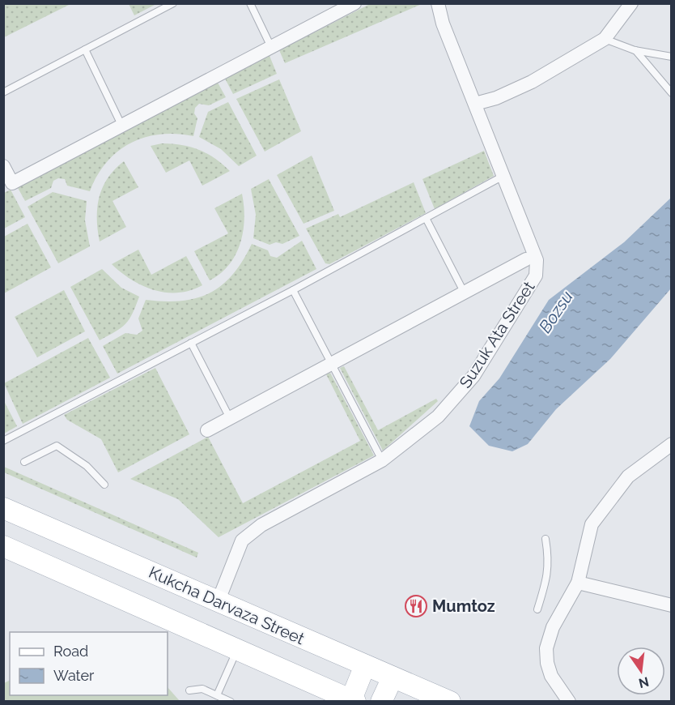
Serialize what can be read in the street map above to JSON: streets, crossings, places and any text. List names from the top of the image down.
{
  "streets": {
    "main road": ["Kukcha Darvaza Street"],
    "street": ["Suzuk Ata Street"]
  },
  "crossings": [
    ["Suzuk Ata Street", "Kukcha Darvaza Street"]
  ],
  "water": ["Bozsu"],
  "places": {
    "restaurant": ["Mumtoz"]
  },
  "legend": ["Road", "Water"],
  "north": "bottom"
}
